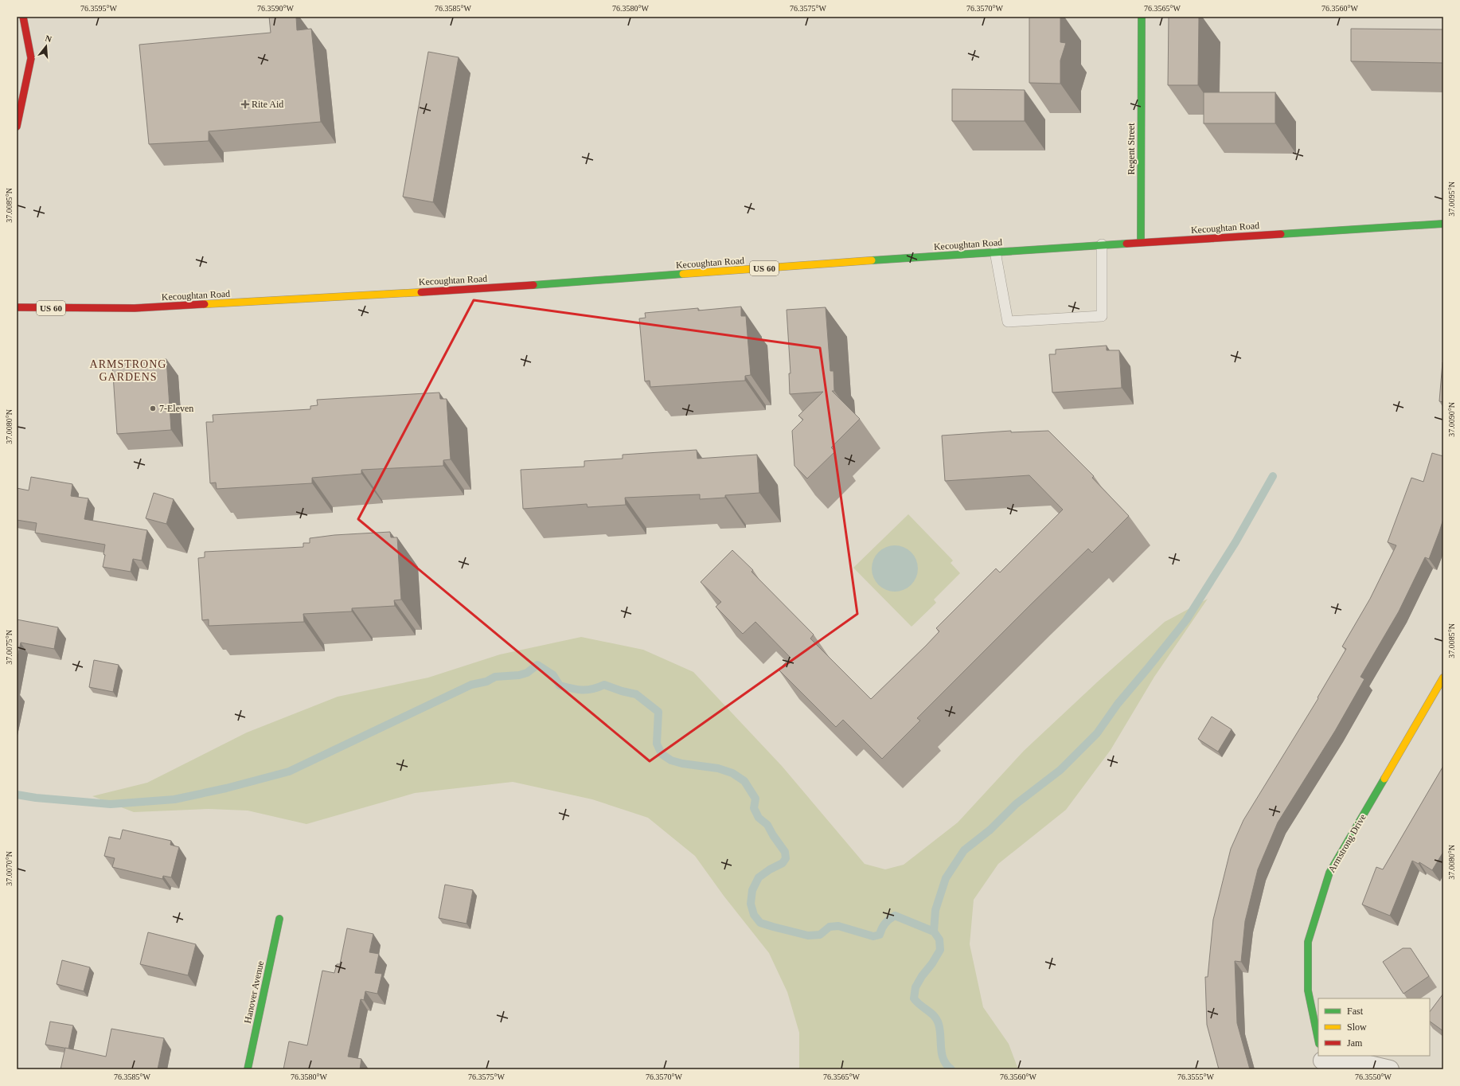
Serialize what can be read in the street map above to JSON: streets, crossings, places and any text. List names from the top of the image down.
{
  "streets": {
    "main road": [
      "Regent Street",
      "Kecoughtan Road",
      "US 60",
      "Armstrong Drive",
      "Hanover Avenue"
    ]
  },
  "crossings": [
    ["Regent Street", "Kecoughtan Road"]
  ],
  "districts": ["ARMSTRONG GARDENS"],
  "places": {
    "health": ["Rite Aid"],
    "other": ["7-Eleven"]
  },
  "legend": ["Fast", "Slow", "Jam"],
  "north": "top",
  "coordinates": [
    "76.3595°W",
    "76.3590°W",
    "76.3585°W",
    "76.3580°W",
    "76.3575°W",
    "76.3570°W",
    "76.3565°W",
    "76.3560°W",
    "37.0095°N",
    "37.0085°N",
    "37.0090°N",
    "37.0080°N",
    "37.0075°N",
    "37.0070°N",
    "76.3555°W",
    "76.3550°W"
  ]
}
